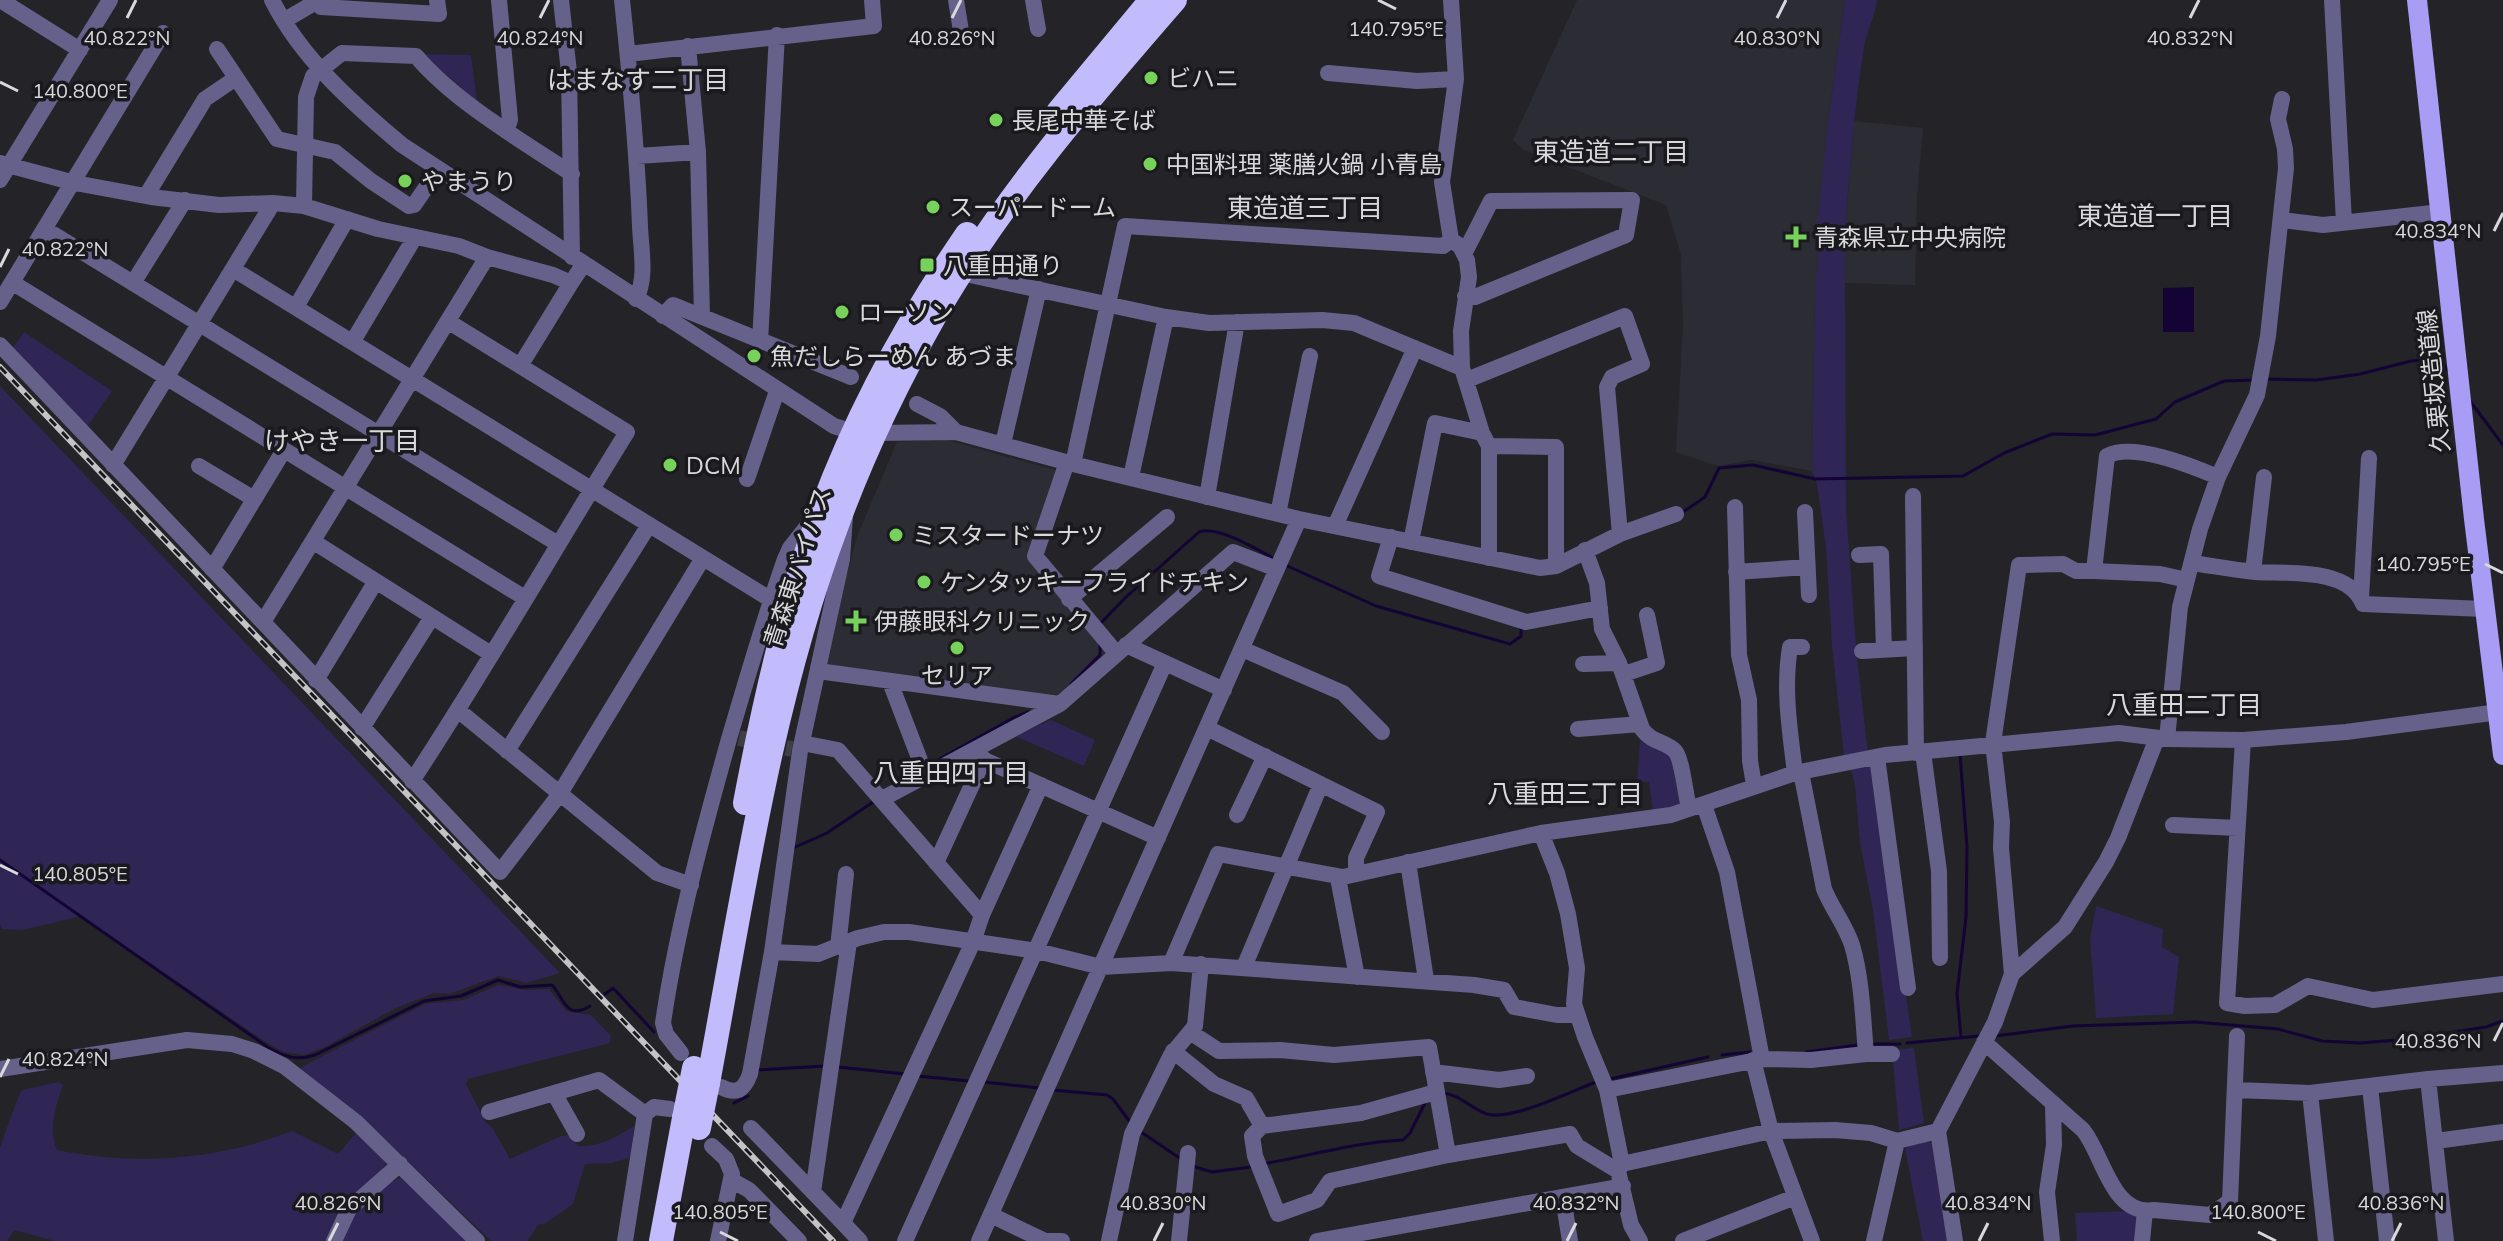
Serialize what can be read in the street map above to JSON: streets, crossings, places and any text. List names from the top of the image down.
{
  "streets": {
    "highway": ["青森東バイパス"],
    "main road": ["久栗坂造道線"]
  },
  "districts": [
    "はまなす二丁目",
    "東造道二丁目",
    "東造道三丁目",
    "東造道一丁目",
    "けやき一丁目",
    "八重田二丁目",
    "八重田四丁目",
    "八重田三丁目"
  ],
  "places": {
    "other": [
      "ビハニ",
      "長尾中華そば",
      "中国料理 薬膳火鍋 小青島",
      "やまうり",
      "スーパードーム",
      "ローソン",
      "魚だしらーめん あづま",
      "DCM",
      "ミスタードーナツ",
      "ケンタッキーフライドチキン",
      "セリア"
    ],
    "health": ["青森県立中央病院", "伊藤眼科クリニック"],
    "transit": ["八重田通り"]
  },
  "coordinates": [
    "140.795°E",
    "40.822°N",
    "40.824°N",
    "40.826°N",
    "40.830°N",
    "40.832°N",
    "140.800°E",
    "40.834°N",
    "140.805°E",
    "40.836°N"
  ]
}
